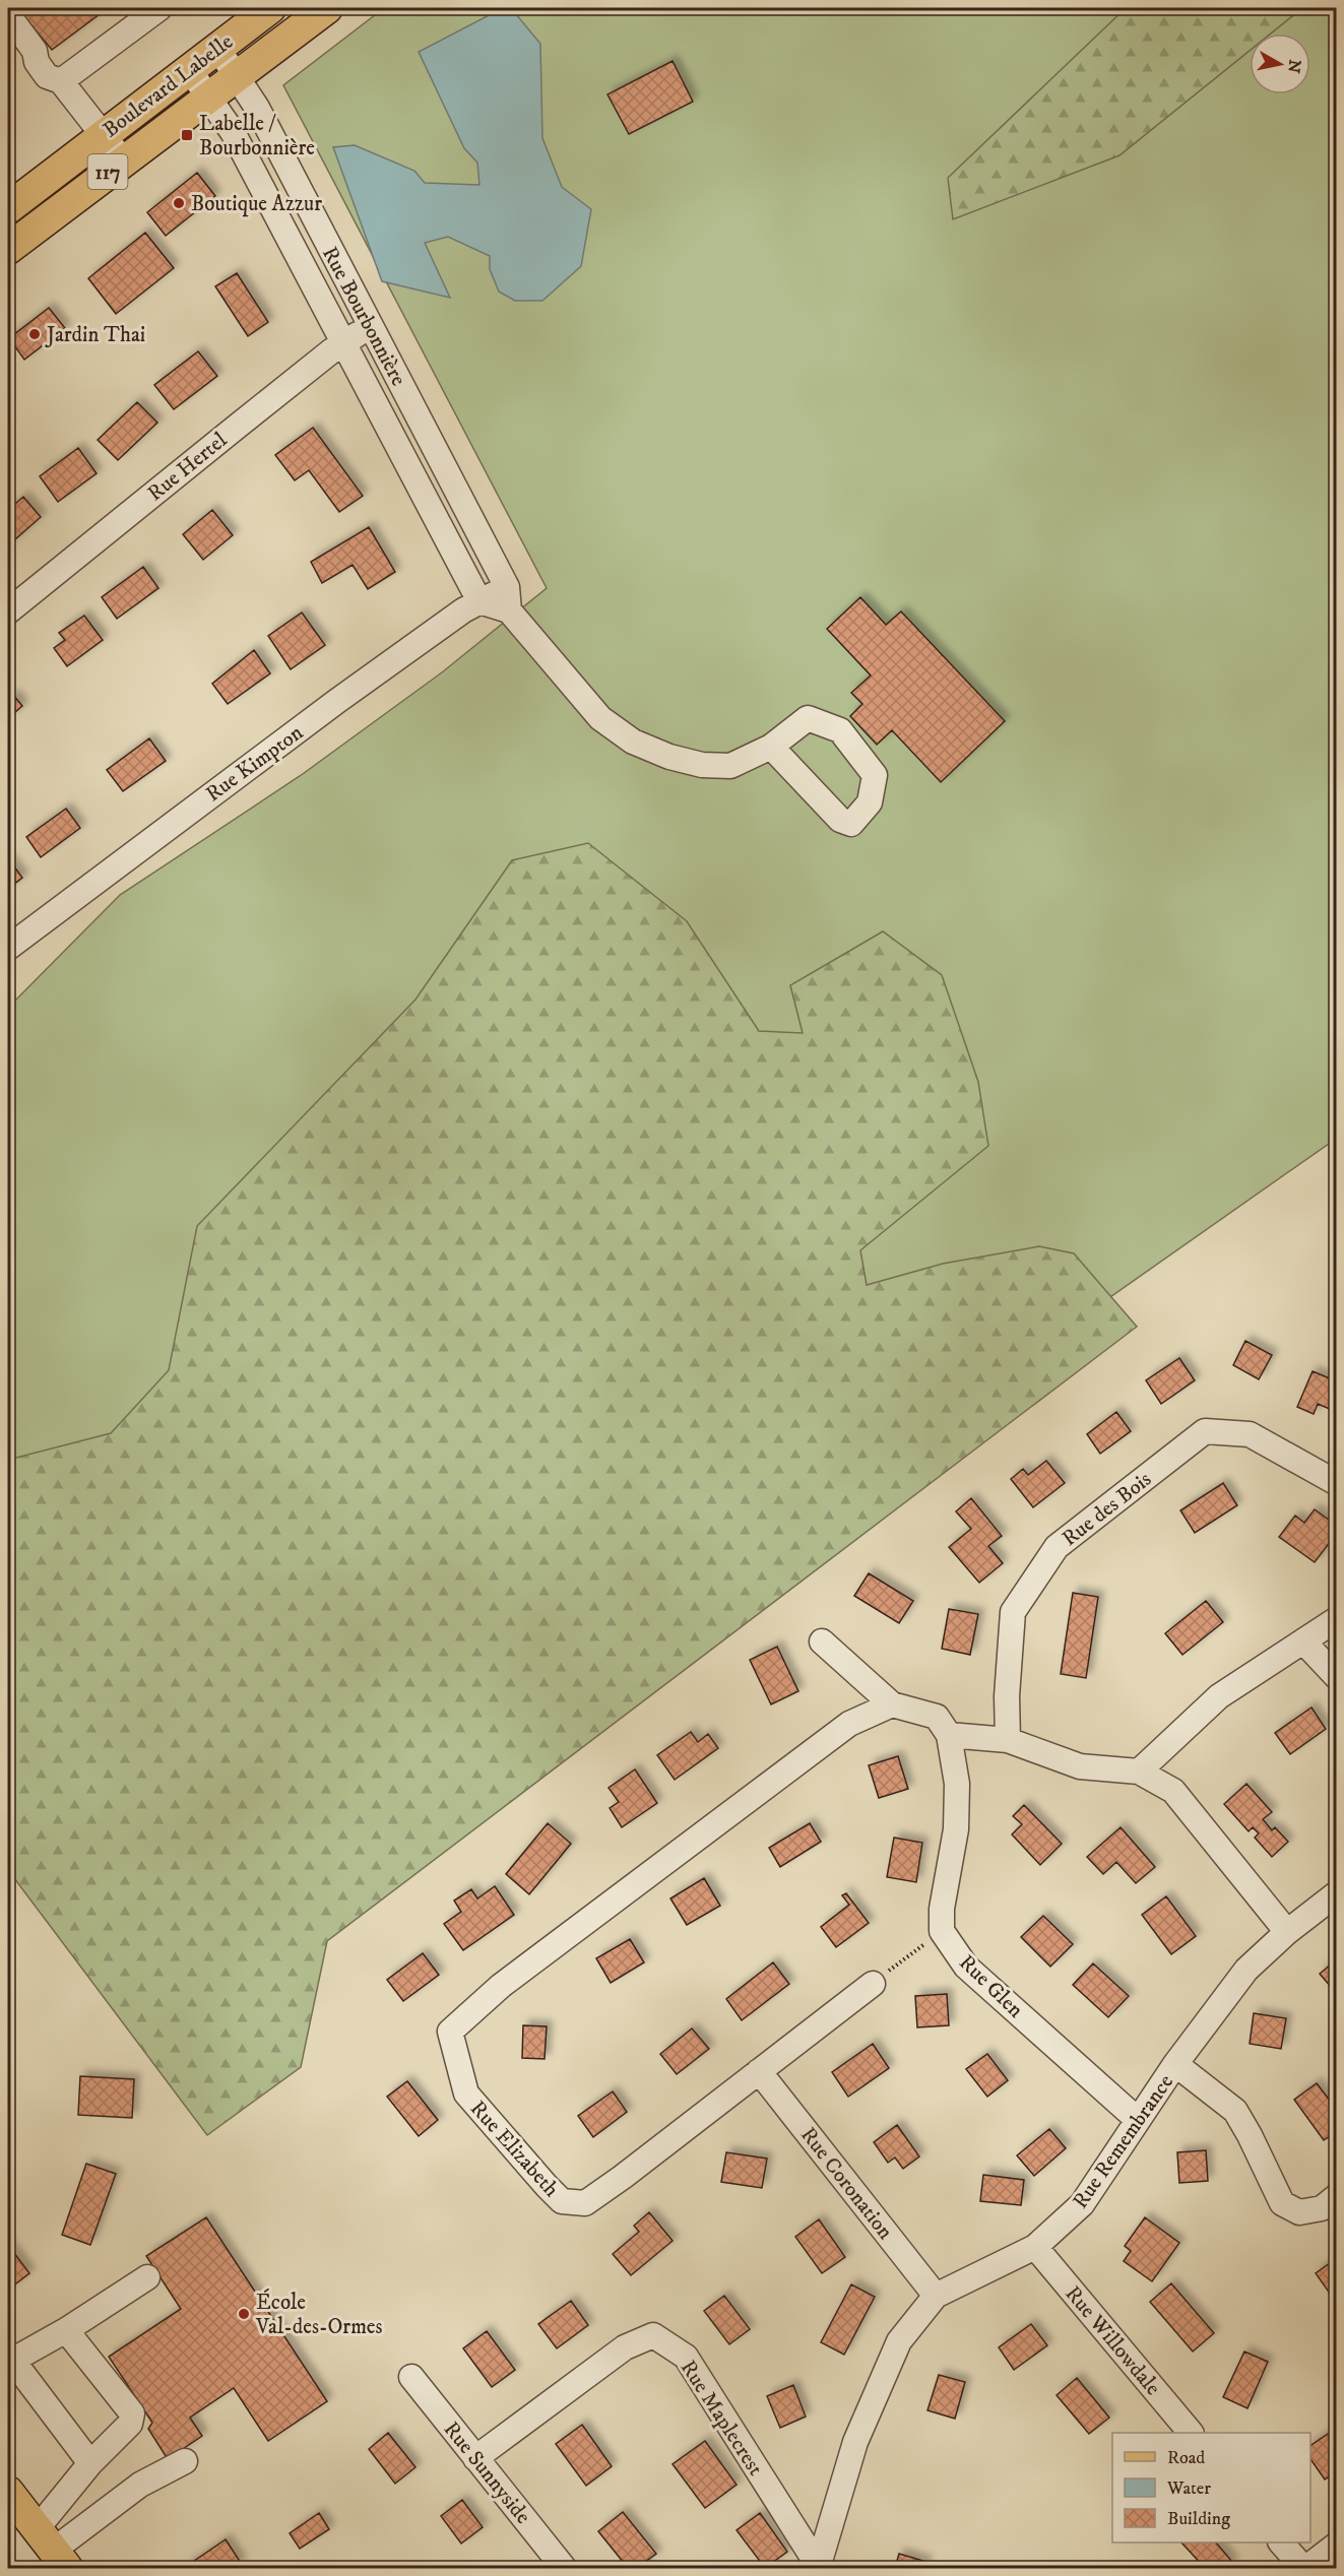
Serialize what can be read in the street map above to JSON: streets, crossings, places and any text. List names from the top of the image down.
{
  "streets": {
    "main road": ["Boulevard Labelle", "117"],
    "street": [
      "Rue Bourbonnière",
      "Rue Hertel",
      "Rue Kimpton",
      "Rue des Bois",
      "Rue Glen",
      "Rue Remembrance",
      "Rue Elizabeth",
      "Rue Coronation",
      "Rue Willowdale",
      "Rue Maplecrest",
      "Rue Sunnyside"
    ]
  },
  "crossings": [
    ["Boulevard Labelle", "Rue Bourbonnière"],
    ["Rue Bourbonnière", "Rue Hertel"],
    ["Rue Bourbonnière", "Rue Kimpton"],
    ["Rue Glen", "Rue Remembrance"],
    ["Rue Remembrance", "Rue Coronation"],
    ["Rue Remembrance", "Rue Willowdale"],
    ["Rue Remembrance", "Rue Maplecrest"],
    ["Rue Elizabeth", "Rue Coronation"],
    ["Rue Maplecrest", "Rue Sunnyside"]
  ],
  "places": {
    "transit": ["Labelle / Bourbonnière"],
    "other": ["Boutique Azzur", "Jardin Thai", "École Val-des-Ormes"]
  },
  "legend": ["Road", "Water", "Building"],
  "north": "right"
}
